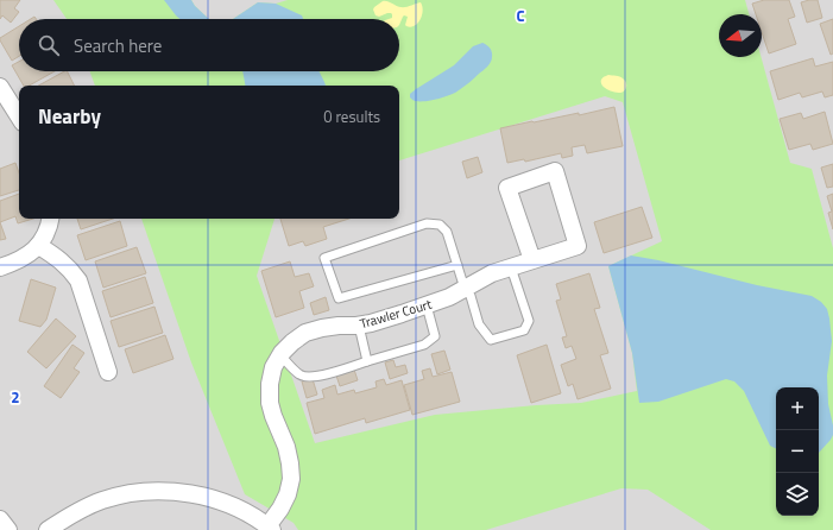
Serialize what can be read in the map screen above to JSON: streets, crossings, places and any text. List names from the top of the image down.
{
  "streets": {
    "street": ["Trawler Court"]
  },
  "north": "left",
  "page": {
    "search": "Search here",
    "heading": ["Nearby", "0 results"],
    "map_buttons": ["+", "−"]
  },
  "grid": {
    "columns": ["C"],
    "rows": ["2"]
  }
}
